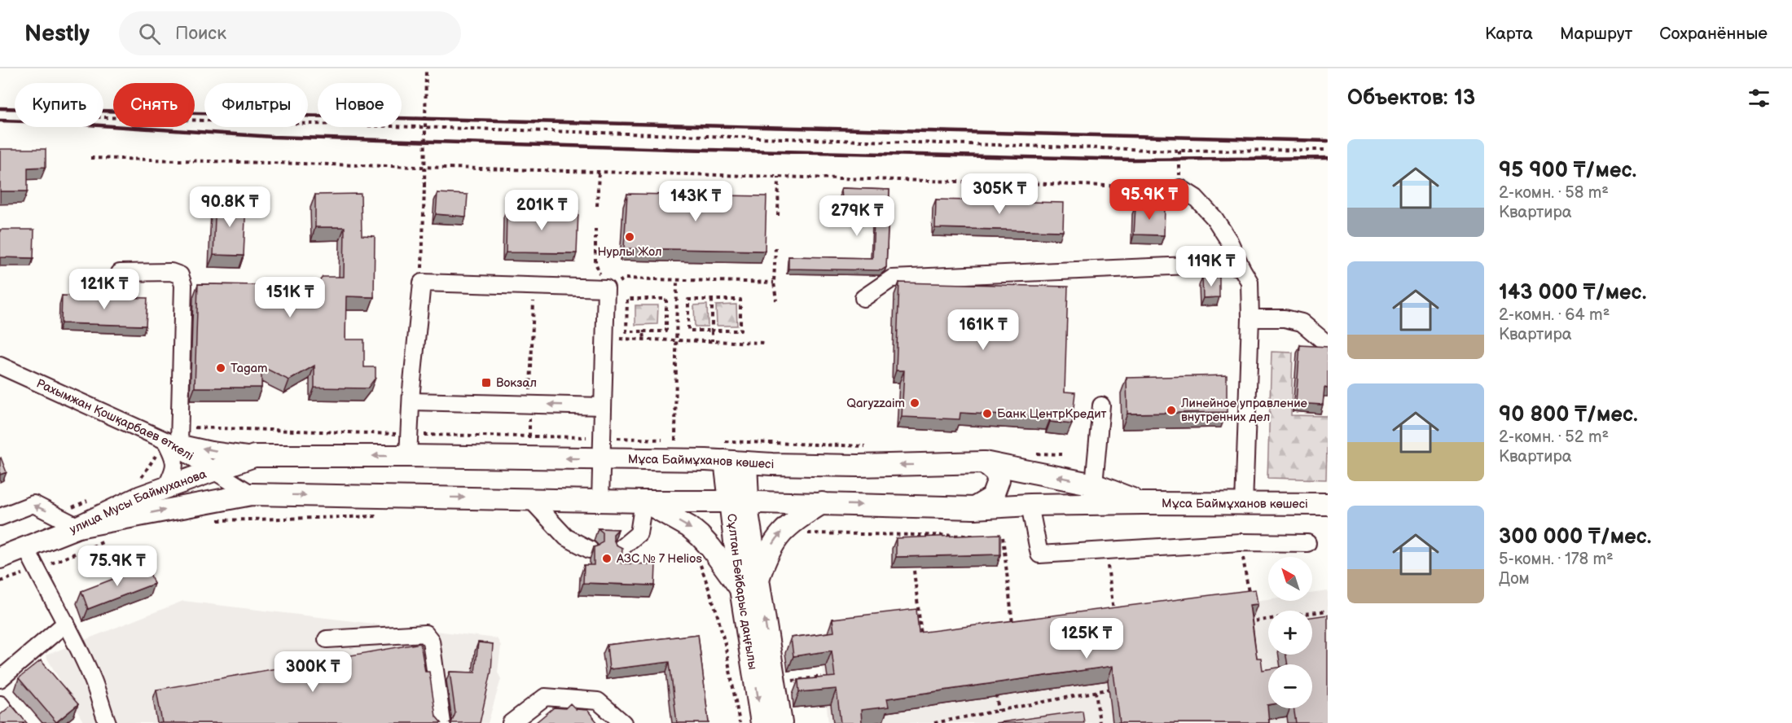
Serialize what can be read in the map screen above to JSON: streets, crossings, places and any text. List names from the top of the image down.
{
  "streets": {
    "main road": ["Мұса Баймұханов көшесі", "улица Мусы Баймуханова", "Сұлтан Бейбарыс даңғылы"],
    "street": ["Рахымжан Қошқарбаев өткелі"]
  },
  "crossings": [
    ["Рахымжан Қошқарбаев өткелі", "Мұса Баймұханов көшесі"],
    ["Рахымжан Қошқарбаев өткелі", "улица Мусы Баймуханова"],
    ["Мұса Баймұханов көшесі", "улица Мусы Баймуханова"],
    ["Мұса Баймұханов көшесі", "Сұлтан Бейбарыс даңғылы"]
  ],
  "places": {
    "other": [
      "Нурлы Жол",
      "Tagam",
      "Qaryzzaim",
      "Линейное управление внутренних дел",
      "Банк ЦентрКредит",
      "АЗС № 7 Helios"
    ],
    "transit": ["Вокзал"]
  },
  "north": "top left",
  "page": {
    "header": "Nestly",
    "search": "Поиск",
    "nav": ["Карта", "Маршрут", "Сохранённые"],
    "heading": "Объектов: 13",
    "chip": [
      "Купить",
      "Снять",
      "Фильтры",
      "Новое"
    ],
    "list": [
      {
        "name": "95 900 ₸/мес.",
        "note": "2-комн. · 58 m² · Квартира"
      },
      {
        "name": "143 000 ₸/мес.",
        "note": "2-комн. · 64 m² · Квартира"
      },
      {
        "name": "90 800 ₸/мес.",
        "note": "2-комн. · 52 m² · Квартира"
      },
      {
        "name": "300 000 ₸/мес.",
        "note": "5-комн. · 178 m² · Дом"
      }
    ],
    "price": [
      "305K ₸",
      "95.9K ₸",
      "143K ₸",
      "90.8K ₸",
      "201K ₸",
      "279K ₸",
      "119K ₸",
      "121K ₸",
      "151K ₸",
      "161K ₸",
      "75.9K ₸",
      "125K ₸",
      "300K ₸"
    ],
    "map_buttons": ["+", "−"]
  }
}
